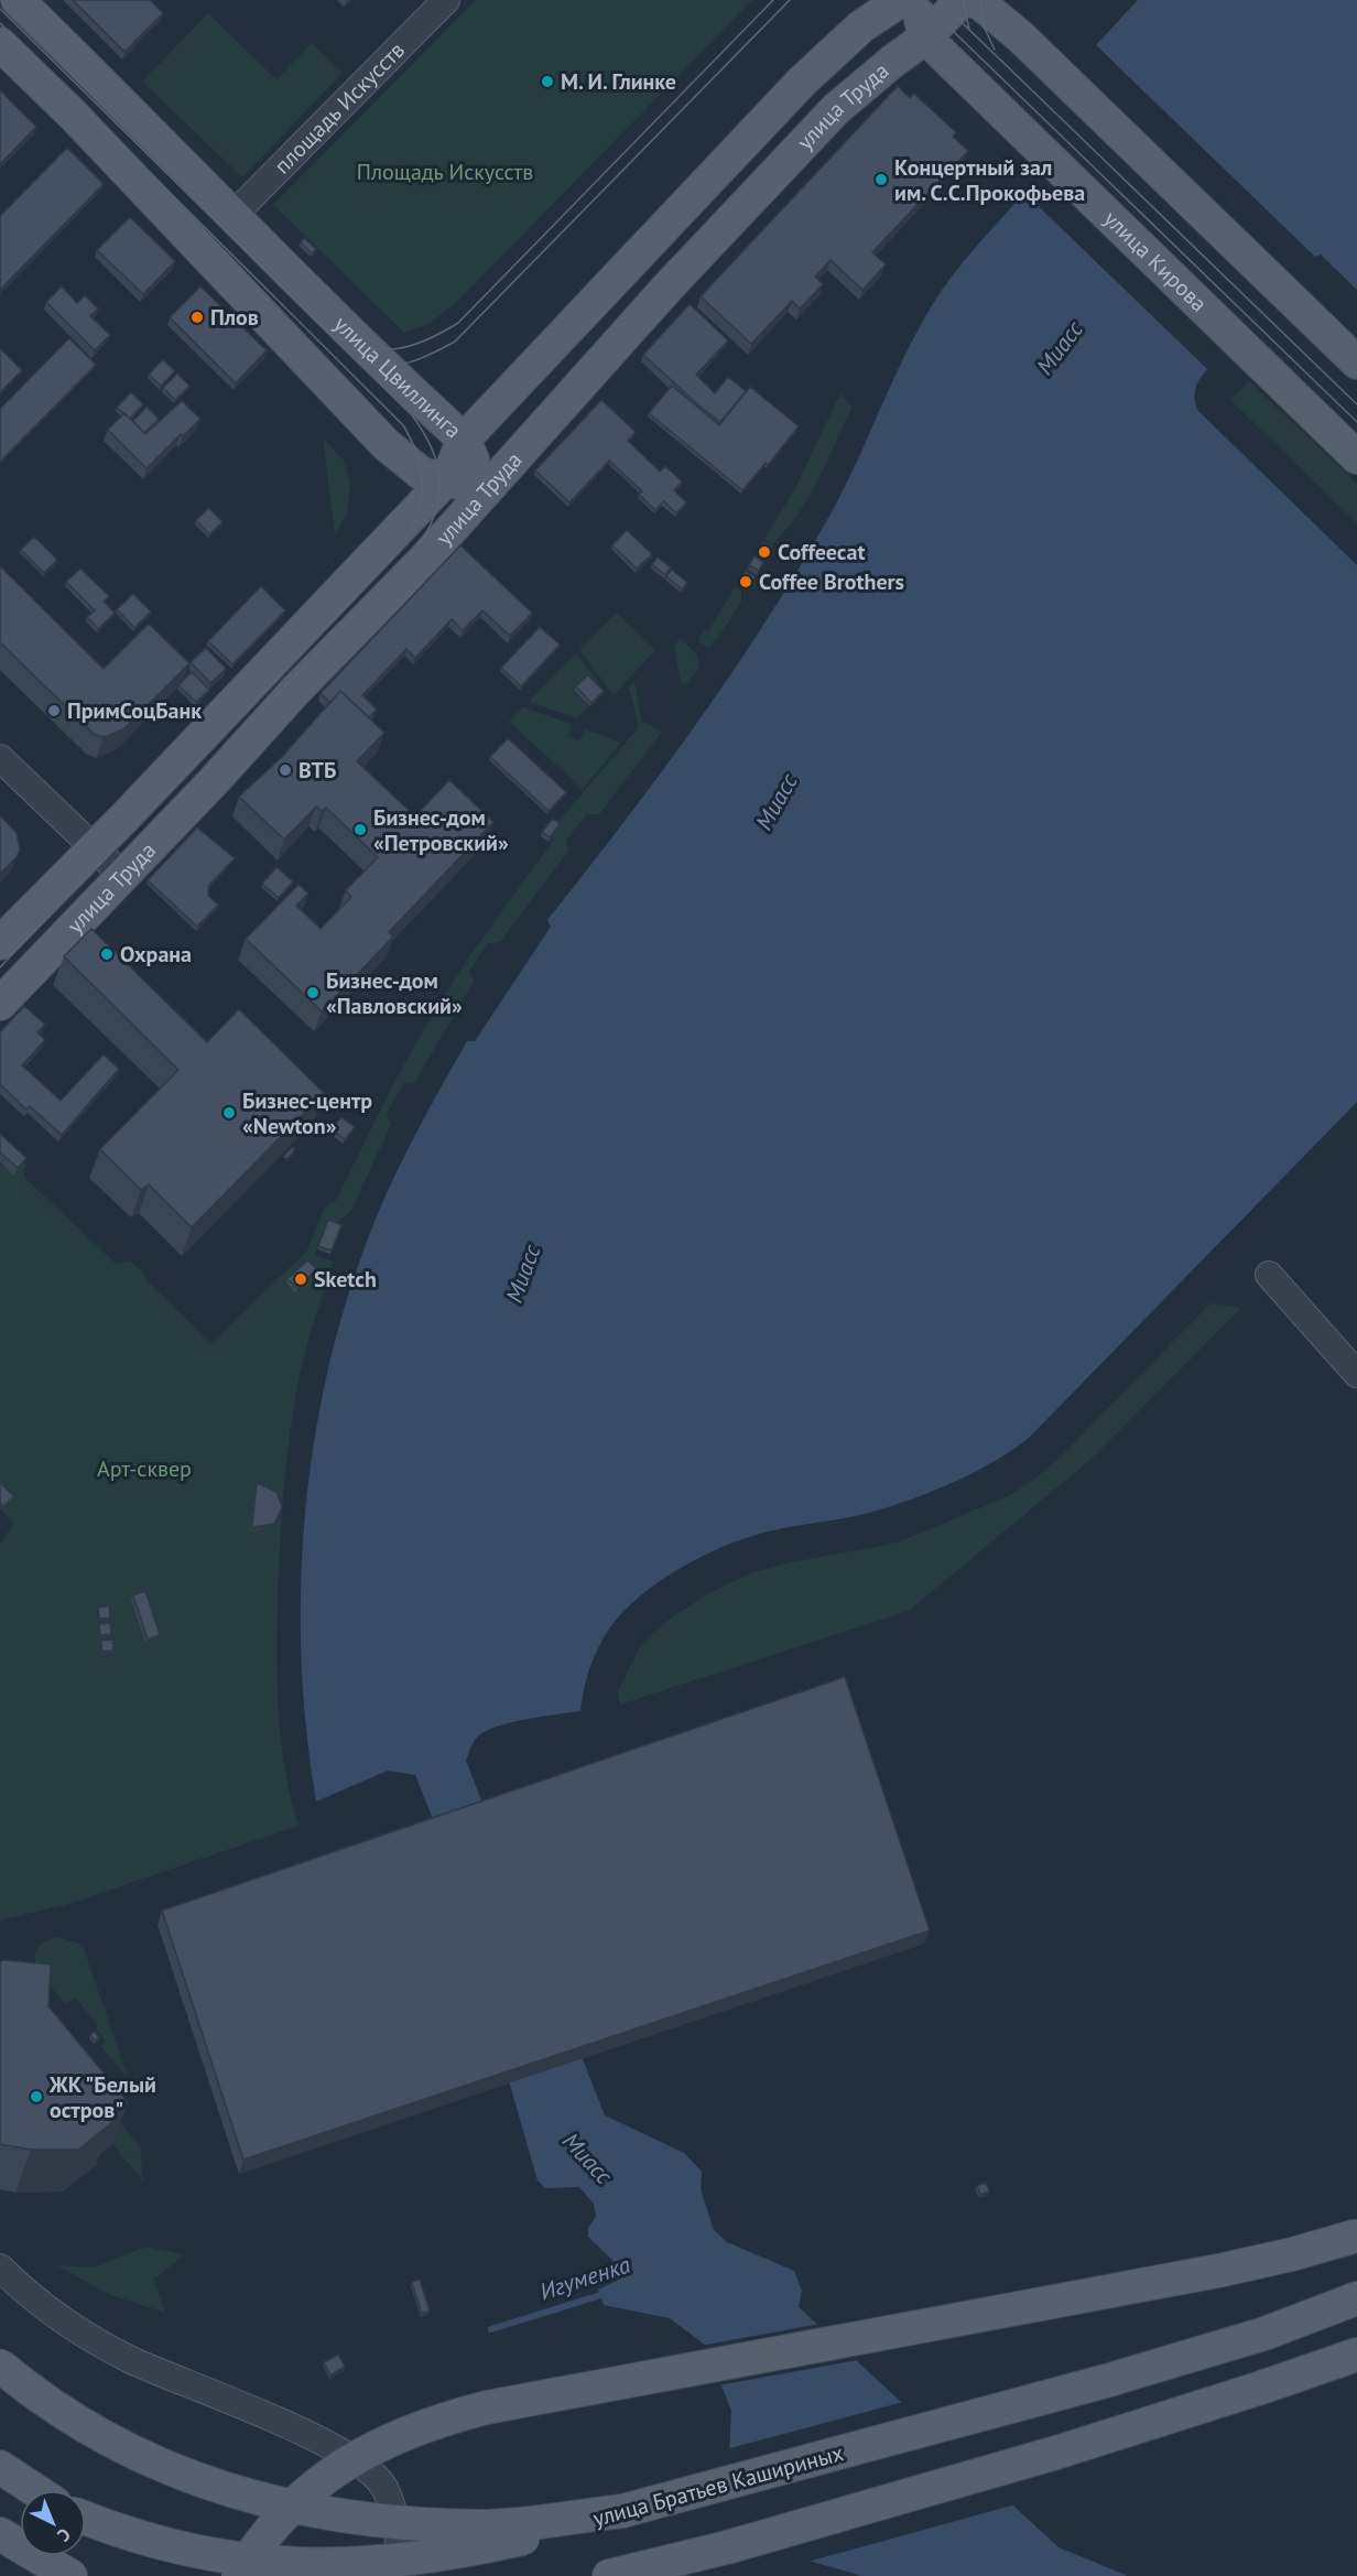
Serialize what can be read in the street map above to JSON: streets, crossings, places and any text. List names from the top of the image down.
{
  "streets": {
    "main road": [
      "улица Труда",
      "улица Кирова",
      "улица Цвиллинга",
      "улица Братьев Кашириных"
    ],
    "street": ["площадь Искусств"]
  },
  "crossings": [
    ["площадь Искусств", "улица Цвиллинга"],
    ["улица Труда", "улица Кирова"],
    ["улица Труда", "улица Цвиллинга"]
  ],
  "water": ["Миасс", "Игуменка"],
  "parks": ["Площадь Искусств", "Арт-сквер"],
  "places": [
    "М. И. Глинке",
    "Концертный зал им. С.С.Прокофьева",
    "Плов",
    "Coffeecat",
    "Coffee Brothers",
    "ПримСоцБанк",
    "ВТБ",
    "Бизнес-дом «Петровский»",
    "Охрана",
    "Бизнес-дом «Павловский»",
    "Бизнес-центр «Newton»",
    "Sketch",
    "ЖК \"Белый остров\""
  ],
  "north": "bottom right"
}
